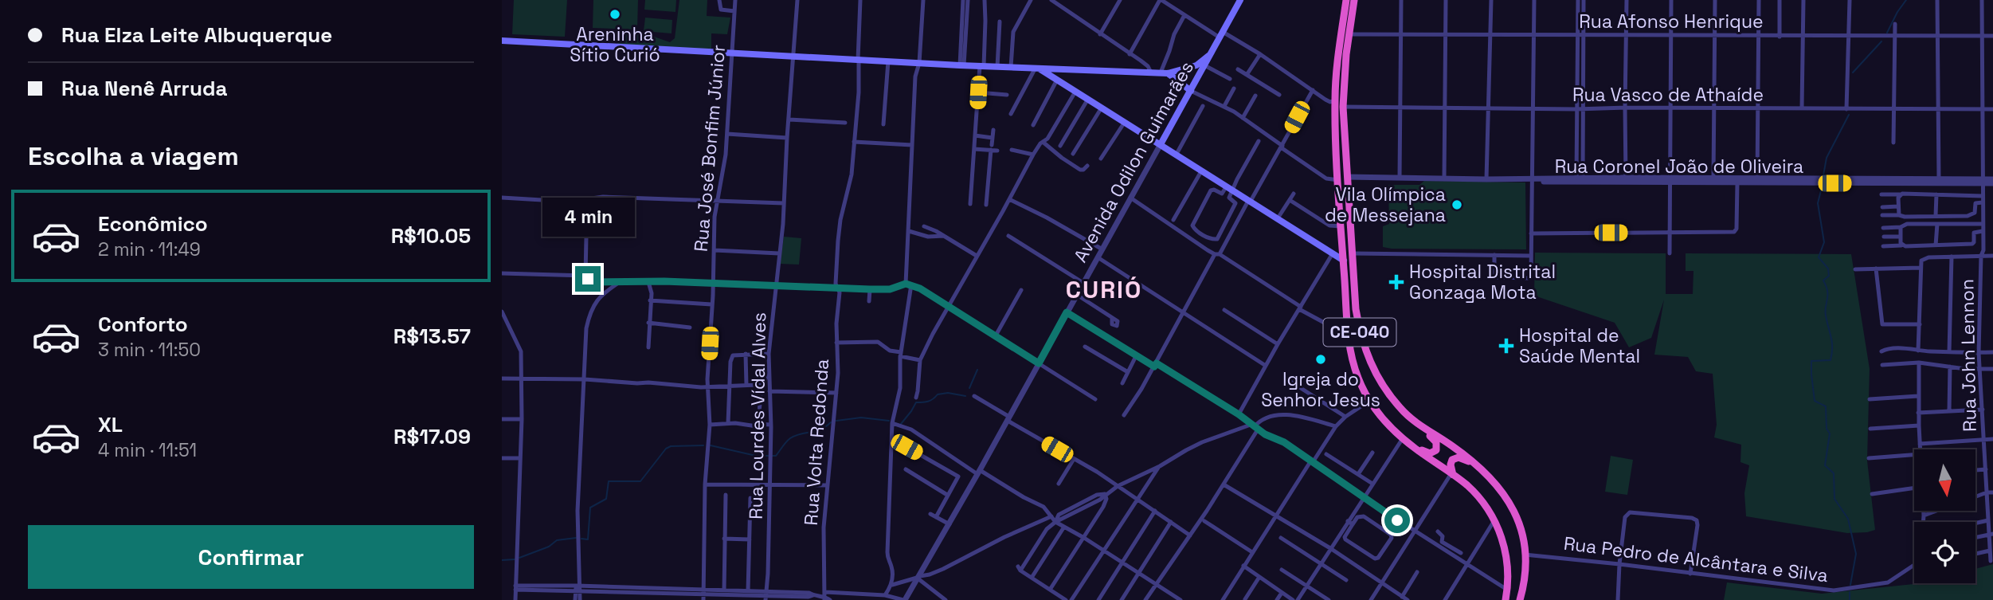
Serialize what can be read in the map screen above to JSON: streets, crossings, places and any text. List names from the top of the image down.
{
  "streets": {
    "highway": ["CE-040"],
    "main road": ["Avenida Odilon Guimarães"],
    "street": [
      "Rua Afonso Henrique",
      "Rua Vasco de Athaíde",
      "Rua José Bonfim Júnior",
      "Rua Coronel João de Oliveira",
      "Rua John Lennon",
      "Rua Lourdes Vídal Alves",
      "Rua Volta Redonda",
      "Rua Pedro de Alcântara e Silva"
    ]
  },
  "crossings": [
    ["Rua Afonso Henrique", "CE-040"],
    ["Rua Afonso Henrique", "Rua John Lennon"],
    ["Rua Vasco de Athaíde", "CE-040"],
    ["Rua Vasco de Athaíde", "Rua John Lennon"],
    ["Rua Coronel João de Oliveira", "CE-040"],
    ["Rua Coronel João de Oliveira", "Rua John Lennon"],
    ["CE-040", "Rua Pedro de Alcântara e Silva"]
  ],
  "districts": ["CURIÓ"],
  "places": {
    "other": ["Areninha Sítio Curió", "Vila Olímpica de Messejana", "Igreja do Senhor Jesus"],
    "health": ["Hospital Distrital Gonzaga Mota", "Hospital de Saúde Mental"]
  },
  "north": "bottom",
  "page": {
    "banner": ["Rua Elza Leite Albuquerque", "Rua Nenê Arruda"],
    "heading": "Escolha a viagem",
    "list": [
      {
        "name": "Econômico",
        "note": "2 min · 11:49",
        "value": "R$10.05"
      },
      {
        "name": "Conforto",
        "note": "3 min · 11:50",
        "value": "R$13.57"
      },
      {
        "name": "XL",
        "note": "4 min · 11:51",
        "value": "R$17.09"
      }
    ],
    "bubble": "4 min",
    "buttons": "Confirmar"
  }
}
